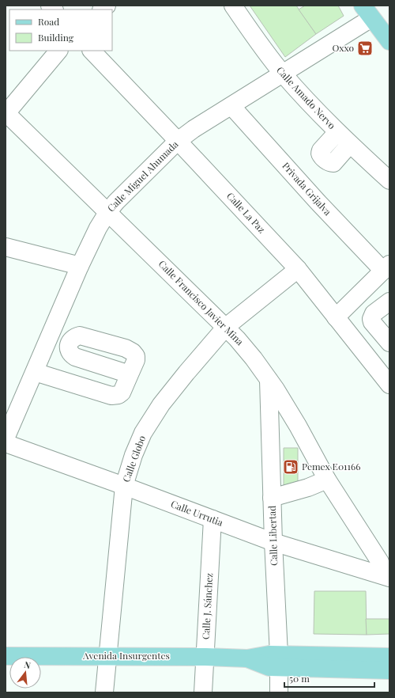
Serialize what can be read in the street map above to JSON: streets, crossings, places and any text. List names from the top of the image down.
{
  "streets": {
    "main road": ["Avenida Insurgentes"],
    "street": [
      "Calle Amado Nervo",
      "Calle Miguel Ahumada",
      "Privada Grijalva",
      "Calle La Paz",
      "Calle Francisco Javier Mina",
      "Calle Globo",
      "Calle Urrutia",
      "Calle Libertad",
      "Calle J. Sánchez"
    ]
  },
  "crossings": [
    ["Calle Amado Nervo", "Calle Miguel Ahumada"],
    ["Calle Miguel Ahumada", "Privada Grijalva"],
    ["Calle Miguel Ahumada", "Calle La Paz"],
    ["Calle Miguel Ahumada", "Calle Francisco Javier Mina"],
    ["Calle La Paz", "Calle Globo"],
    ["Calle Francisco Javier Mina", "Calle Globo"],
    ["Calle Francisco Javier Mina", "Calle Urrutia"],
    ["Calle Francisco Javier Mina", "Calle Libertad"],
    ["Calle Globo", "Calle Urrutia"],
    ["Calle Globo", "Avenida Insurgentes"],
    ["Calle Urrutia", "Calle Libertad"],
    ["Calle Urrutia", "Calle J. Sánchez"],
    ["Calle Libertad", "Avenida Insurgentes"],
    ["Calle J. Sánchez", "Avenida Insurgentes"]
  ],
  "places": {
    "supermarket": ["Oxxo"],
    "fuel station": ["Pemex E01166"]
  },
  "legend": ["Road", "Building"],
  "scale_bar": "50 m",
  "north": "top"
}
